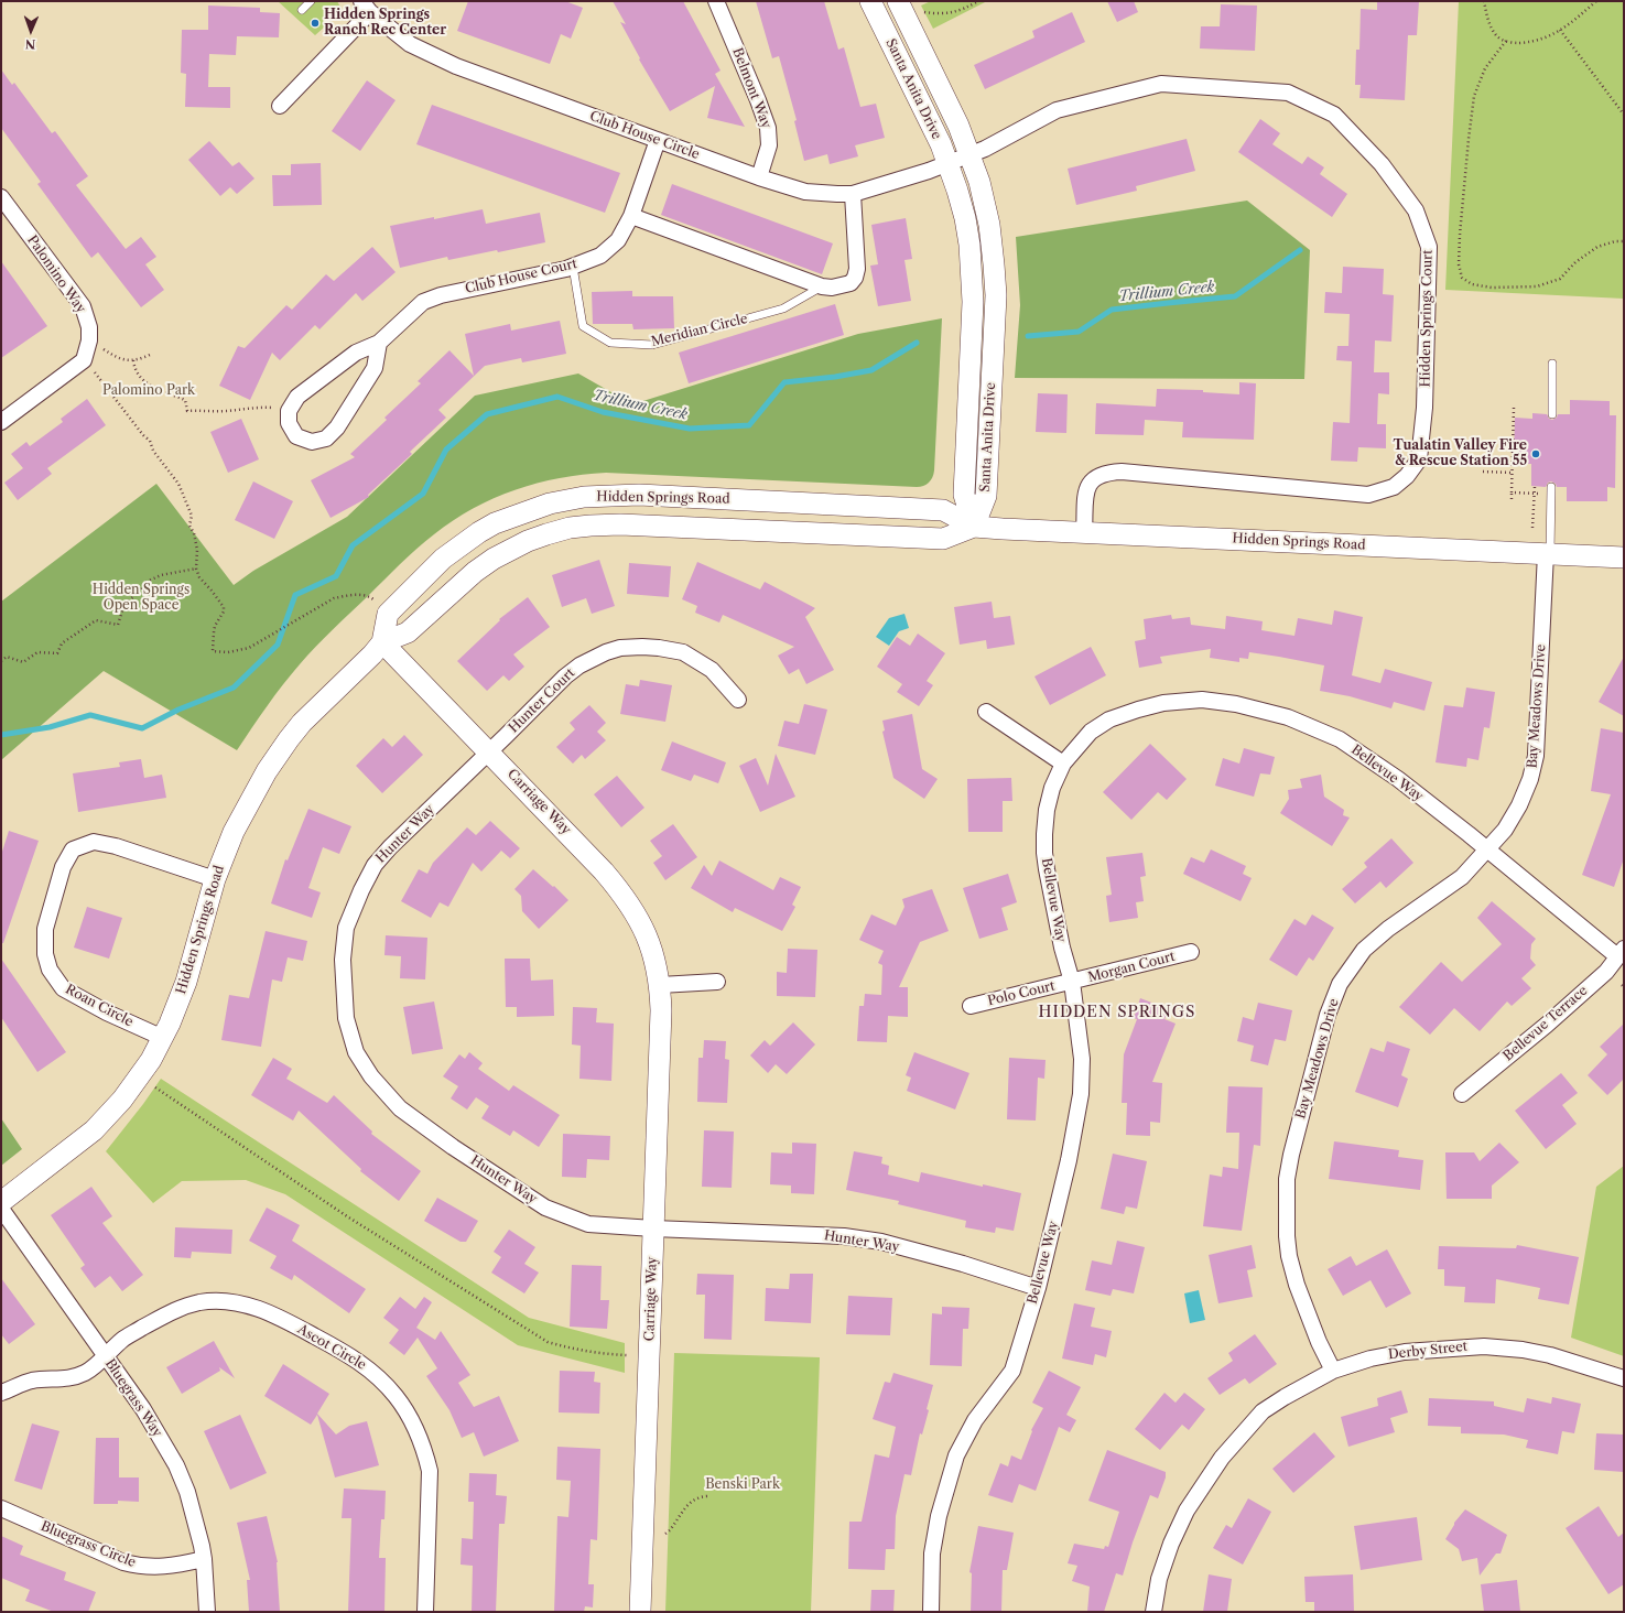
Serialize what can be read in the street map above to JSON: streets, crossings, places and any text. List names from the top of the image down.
{
  "streets": {
    "main road": ["Santa Anita Drive", "Hidden Springs Road", "Carriage Way"],
    "street": [
      "Belmont Way",
      "Club House Circle",
      "Palomino Way",
      "Club House Court",
      "Hidden Springs Court",
      "Meridian Circle",
      "Hunter Court",
      "Bay Meadows Drive",
      "Bellevue Way",
      "Hunter Way",
      "Morgan Court",
      "Polo Court",
      "Roan Circle",
      "Bellevue Terrace",
      "Ascot Circle",
      "Derby Street",
      "Bluegrass Way",
      "Bluegrass Circle"
    ]
  },
  "crossings": [
    ["Belmont Way", "Club House Circle"],
    ["Santa Anita Drive", "Club House Circle"],
    ["Santa Anita Drive", "Hidden Springs Court"],
    ["Santa Anita Drive", "Hidden Springs Road"],
    ["Club House Circle", "Club House Court"],
    ["Club House Circle", "Hidden Springs Court"],
    ["Club House Circle", "Meridian Circle"],
    ["Club House Court", "Meridian Circle"],
    ["Hidden Springs Court", "Hidden Springs Road"],
    ["Hidden Springs Road", "Bay Meadows Drive"],
    ["Hidden Springs Road", "Carriage Way"],
    ["Hidden Springs Road", "Roan Circle"],
    ["Hunter Court", "Carriage Way"],
    ["Hunter Court", "Hunter Way"],
    ["Bay Meadows Drive", "Bellevue Way"],
    ["Bay Meadows Drive", "Derby Street"],
    ["Bellevue Way", "Hunter Way"],
    ["Bellevue Way", "Morgan Court"],
    ["Bellevue Way", "Polo Court"],
    ["Bellevue Way", "Bellevue Terrace"],
    ["Carriage Way", "Hunter Way"],
    ["Morgan Court", "Polo Court"],
    ["Ascot Circle", "Bluegrass Way"],
    ["Bluegrass Way", "Bluegrass Circle"]
  ],
  "districts": ["HIDDEN SPRINGS"],
  "water": ["Trillium Creek"],
  "parks": ["Palomino Park", "Hidden Springs Open Space", "Benski Park"],
  "places": ["Hidden Springs Ranch Rec Center", "Tualatin Valley Fire & Rescue Station 55"],
  "north": "bottom"
}
